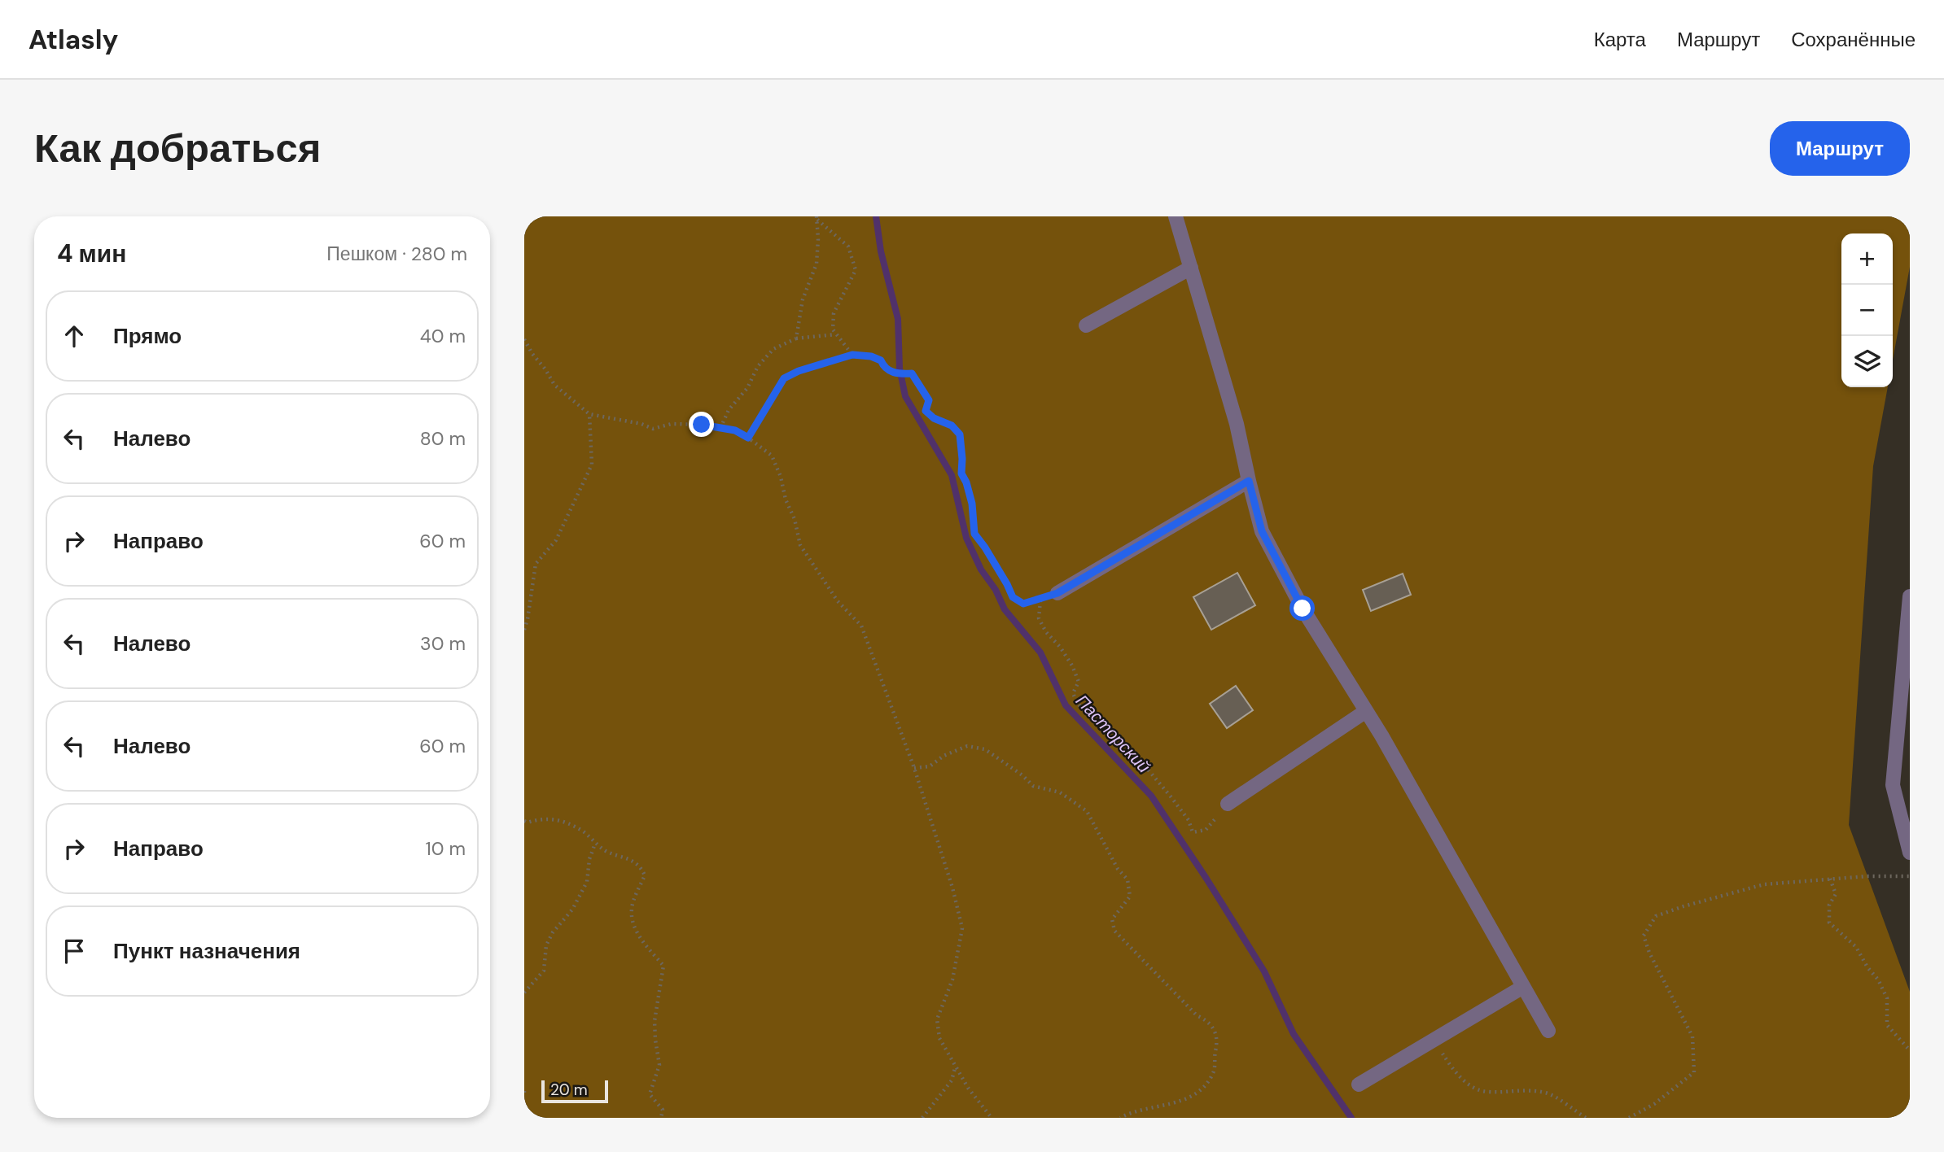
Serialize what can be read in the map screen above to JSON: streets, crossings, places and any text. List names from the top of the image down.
{
  "water": ["Пасторский"],
  "scale_bar": "20 m",
  "page": {
    "header": "Atlasly",
    "nav": ["Карта", "Маршрут", "Сохранённые"],
    "buttons": "Маршрут",
    "title": "Как добраться",
    "heading": ["4 мин", "Пешком · 280 m"],
    "map_buttons": ["+", "−"],
    "list": [
      ["Прямо", "40 m"],
      ["Налево", "80 m"],
      ["Направо", "60 m"],
      ["Налево", "30 m"],
      ["Налево", "60 m"],
      ["Направо", "10 m"],
      "Пункт назначения"
    ],
    "scale": "20 m"
  }
}
